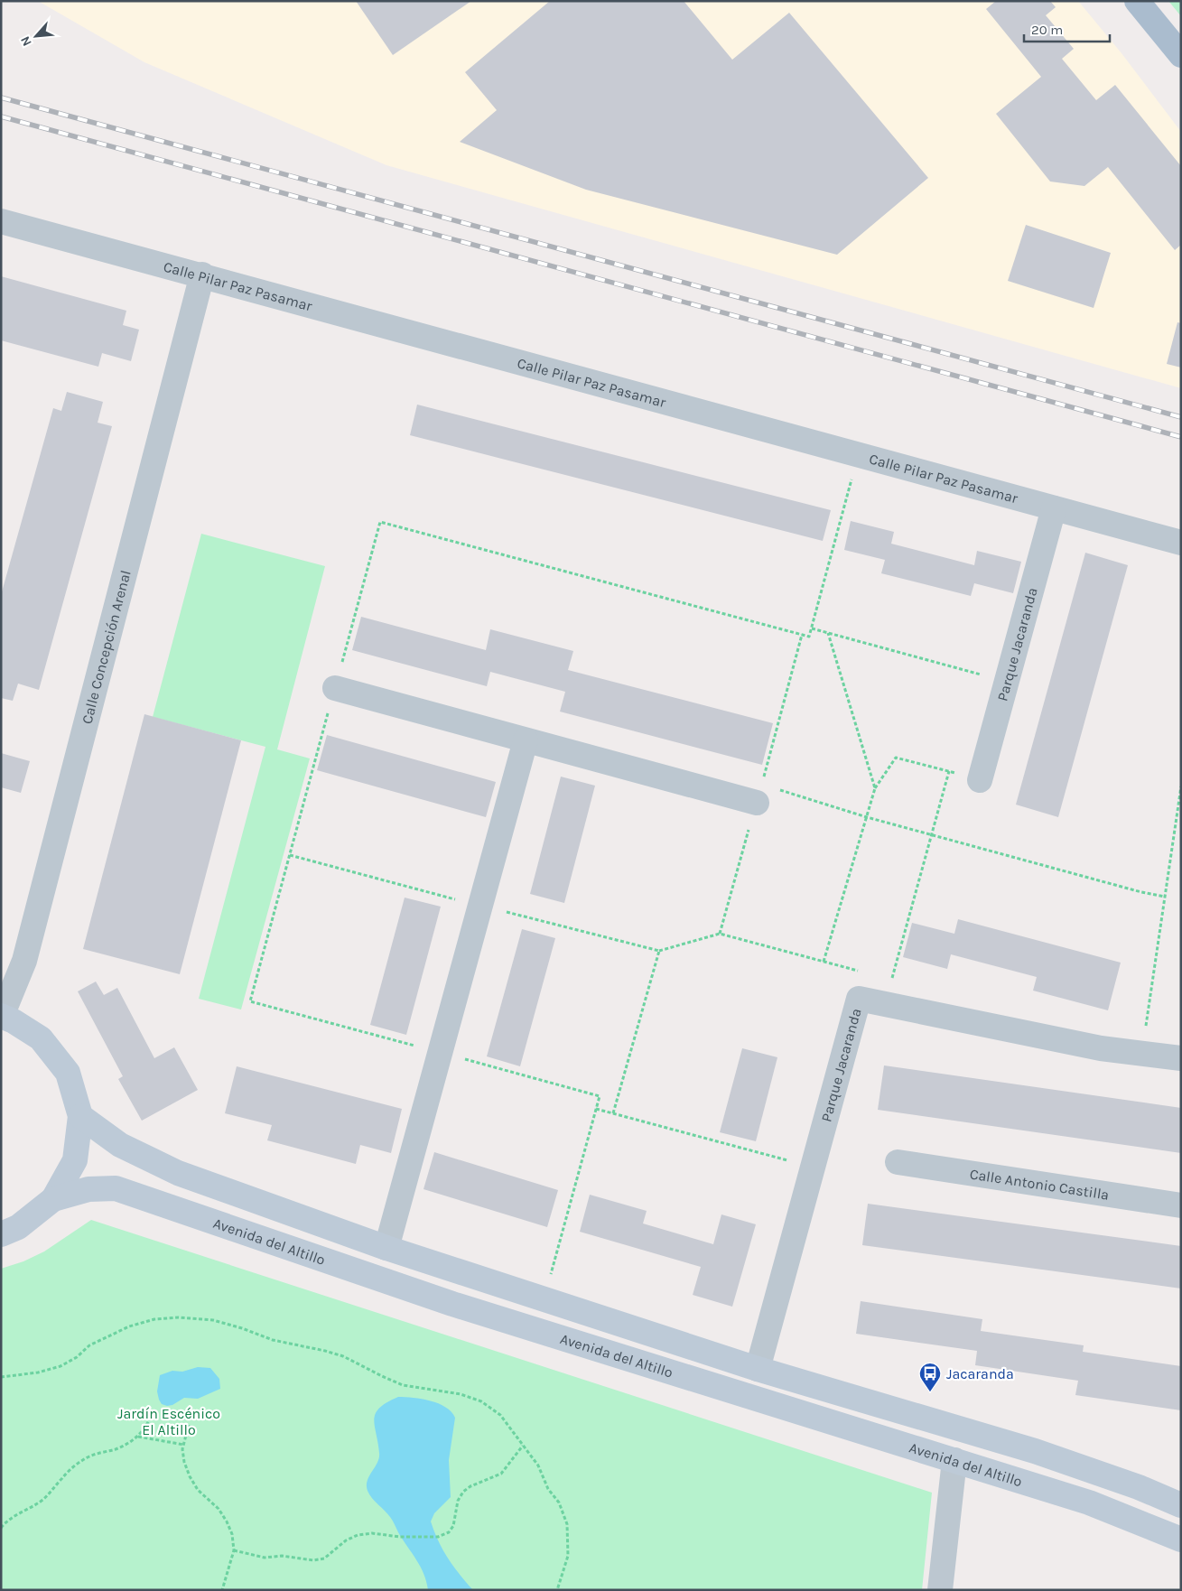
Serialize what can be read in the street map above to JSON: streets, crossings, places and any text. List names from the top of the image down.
{
  "streets": {
    "street": [
      "Calle Pilar Paz Pasamar",
      "Parque Jacaranda",
      "Calle Concepción Arenal",
      "Calle Antonio Castilla",
      "Avenida del Altillo"
    ]
  },
  "crossings": [
    ["Calle Pilar Paz Pasamar", "Parque Jacaranda"],
    ["Calle Pilar Paz Pasamar", "Calle Concepción Arenal"],
    ["Parque Jacaranda", "Avenida del Altillo"],
    ["Calle Concepción Arenal", "Avenida del Altillo"]
  ],
  "parks": ["Jardín Escénico El Altillo"],
  "places": {
    "bus stop": ["Jacaranda"]
  },
  "scale_bar": "20 m",
  "north": "bottom left"
}
